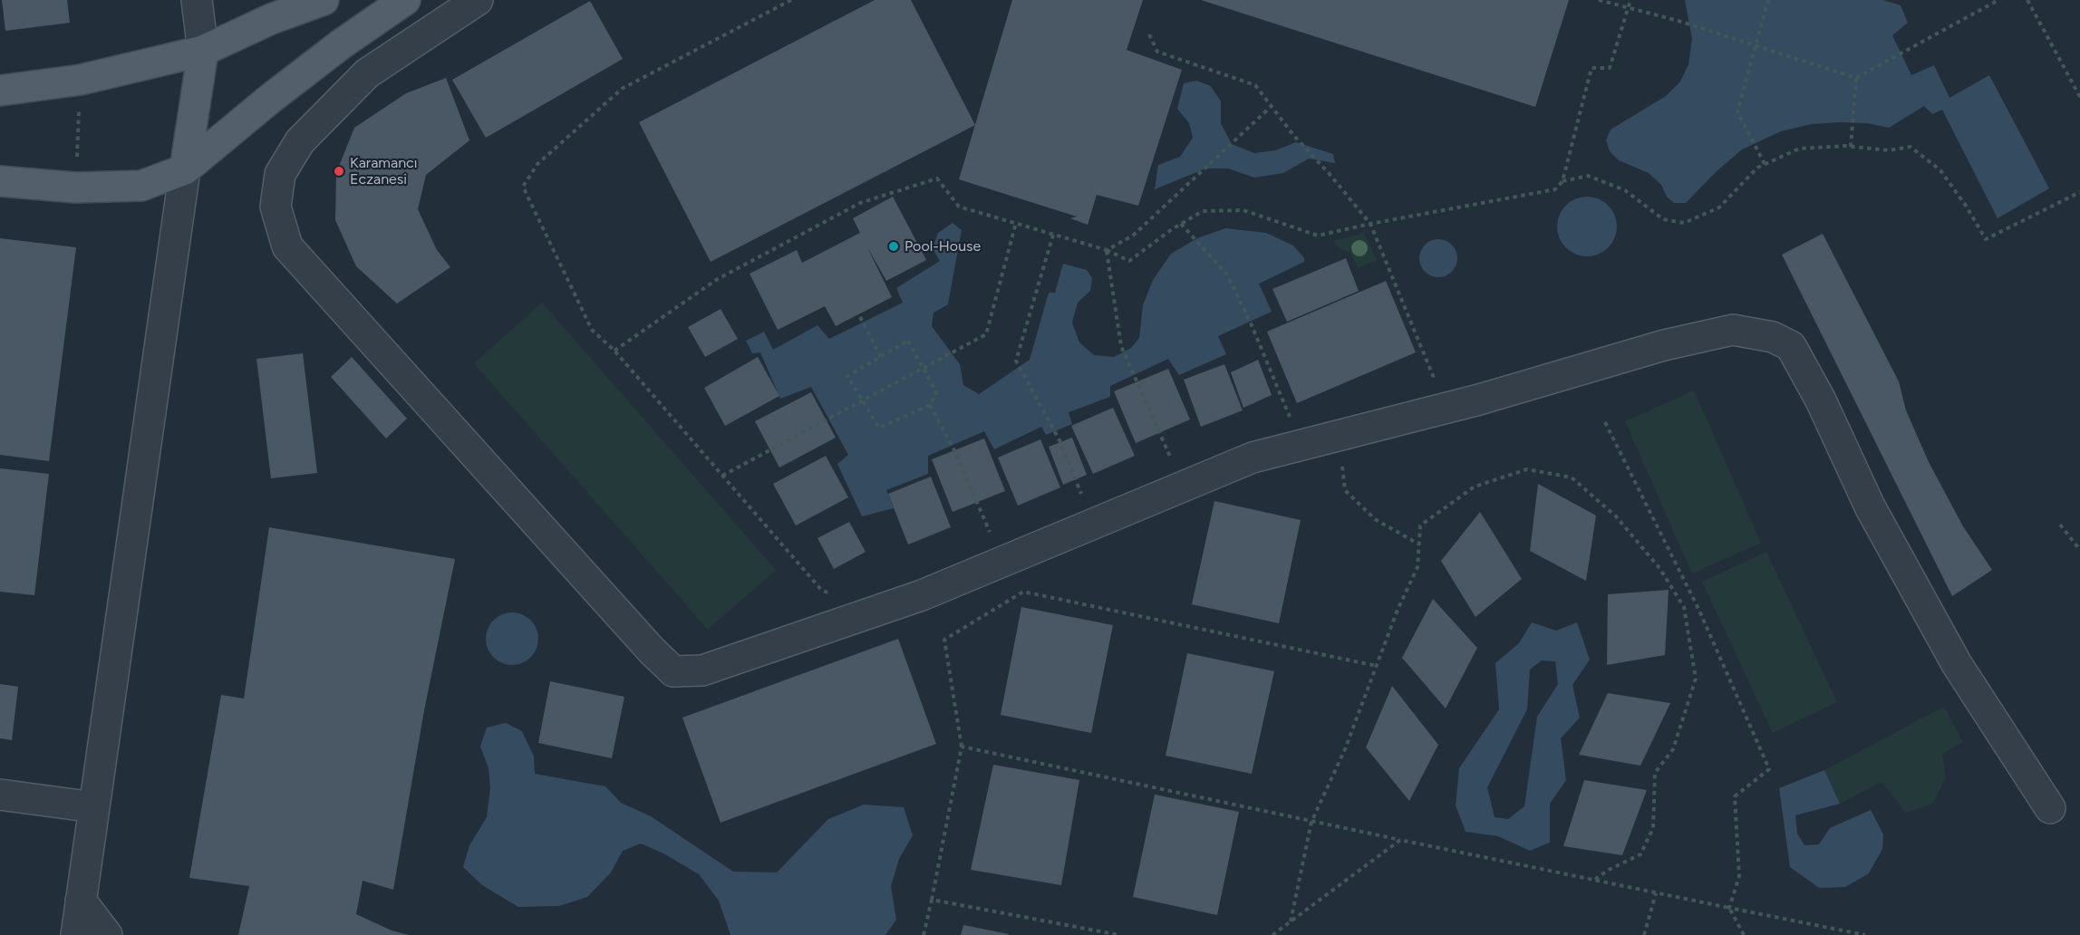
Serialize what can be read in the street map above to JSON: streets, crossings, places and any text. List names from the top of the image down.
{
  "places": ["Karamancı Eczanesi", "Pool-House"]
}
